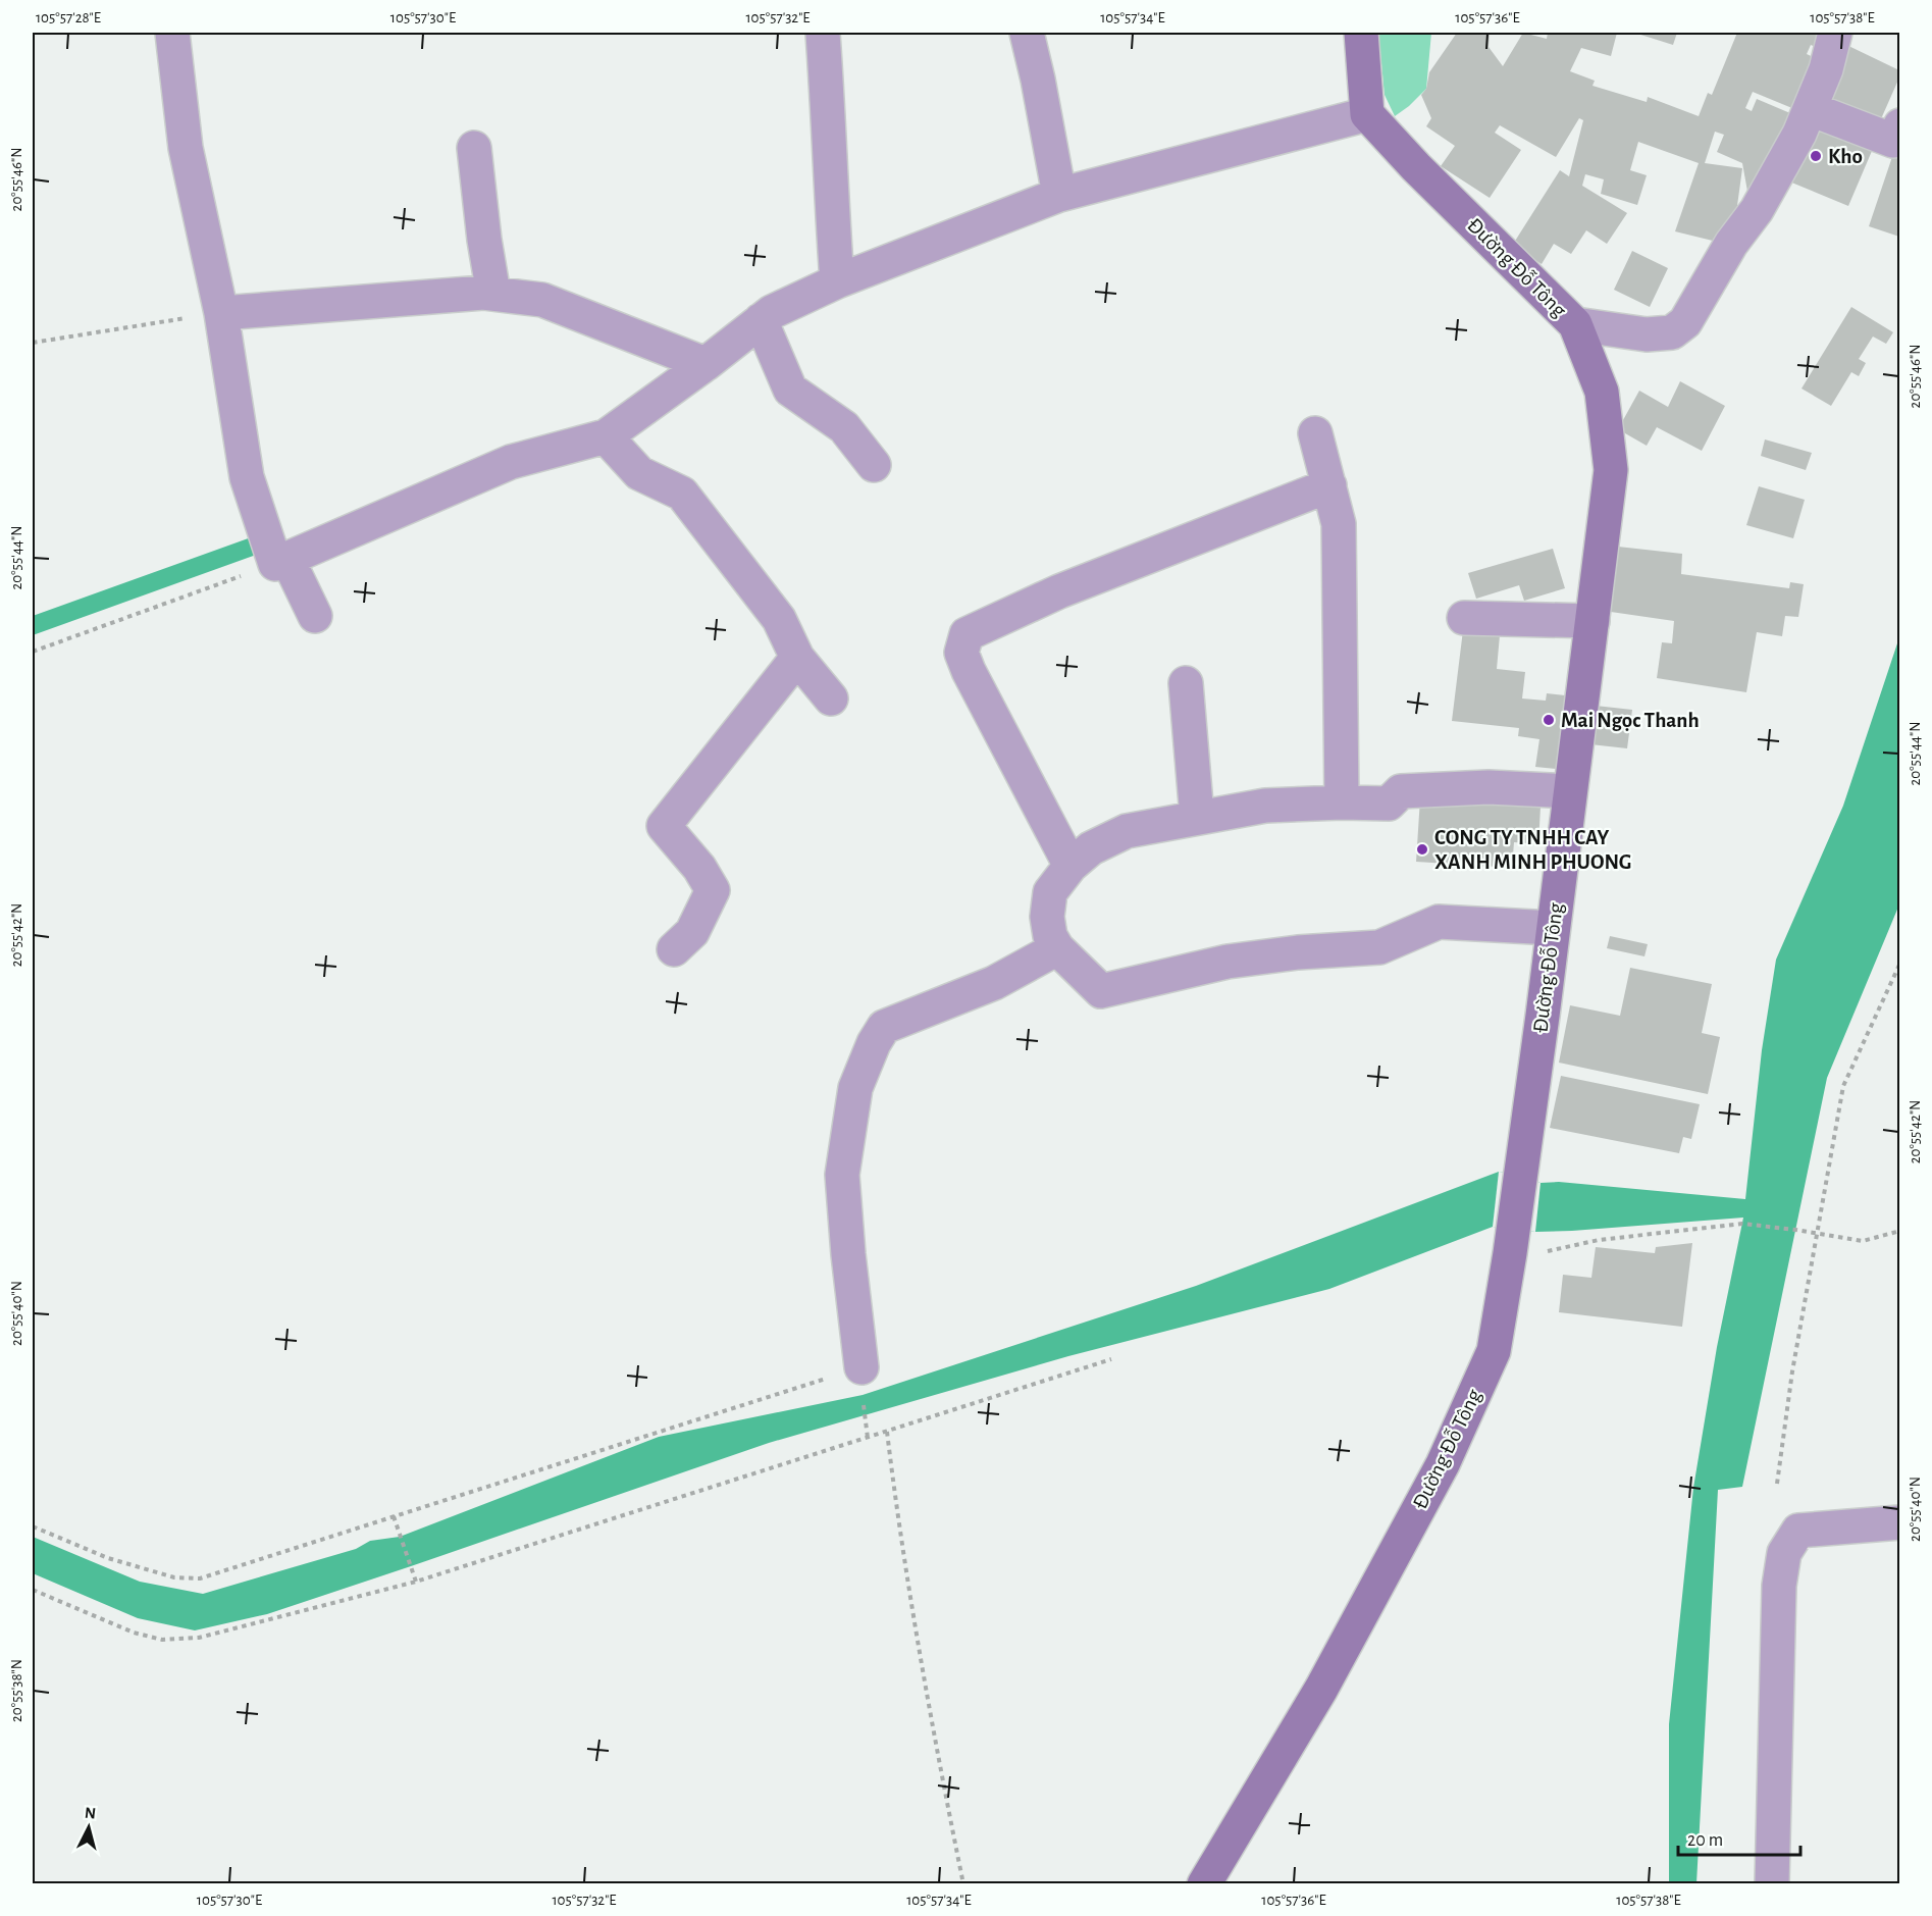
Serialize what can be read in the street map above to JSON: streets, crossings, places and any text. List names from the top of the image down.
{
  "streets": {
    "main road": ["Đường Đỗ Tông"]
  },
  "places": ["Kho", "Mai Ngọc Thanh", "CONG TY TNHH CAY XANH MINH PHUONG"],
  "scale_bar": "20 m",
  "north": "top",
  "coordinates": [
    "105°57'28\"E",
    "105°57'30\"E",
    "105°57'32\"E",
    "105°57'34\"E",
    "105°57'36\"E",
    "105°57'38\"E",
    "20°55'46\"N",
    "20°55'44\"N",
    "20°55'42\"N",
    "20°55'40\"N",
    "20°55'38\"N"
  ]
}
